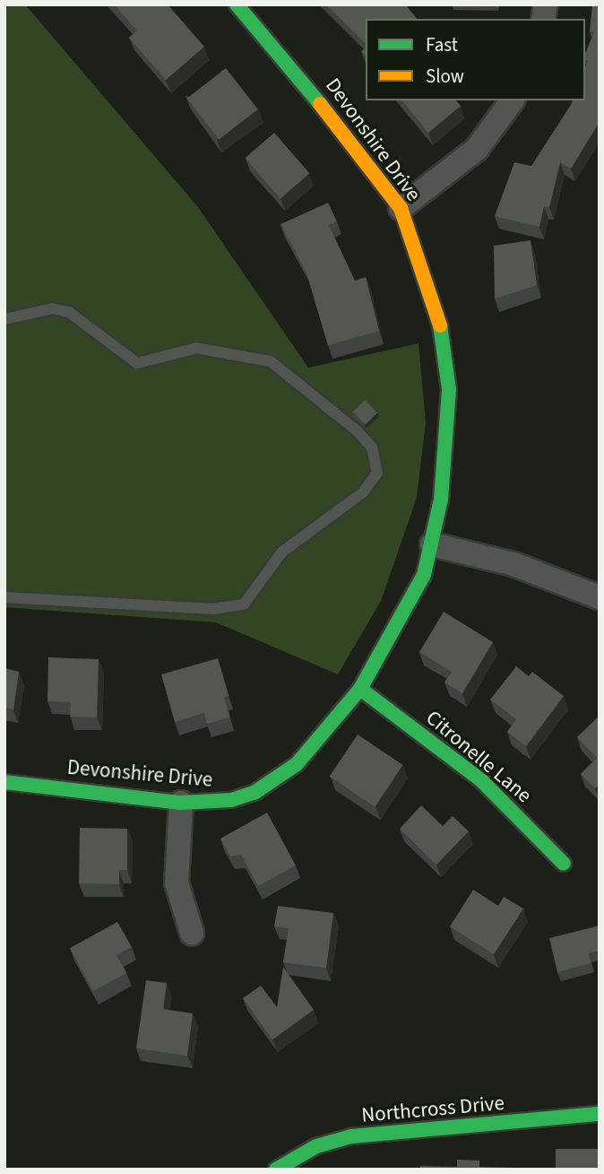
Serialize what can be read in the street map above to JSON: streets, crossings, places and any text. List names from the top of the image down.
{
  "streets": {
    "street": ["Devonshire Drive", "Citronelle Lane", "Northcross Drive"]
  },
  "crossings": [
    ["Devonshire Drive", "Citronelle Lane"]
  ],
  "legend": ["Fast", "Slow"]
}
